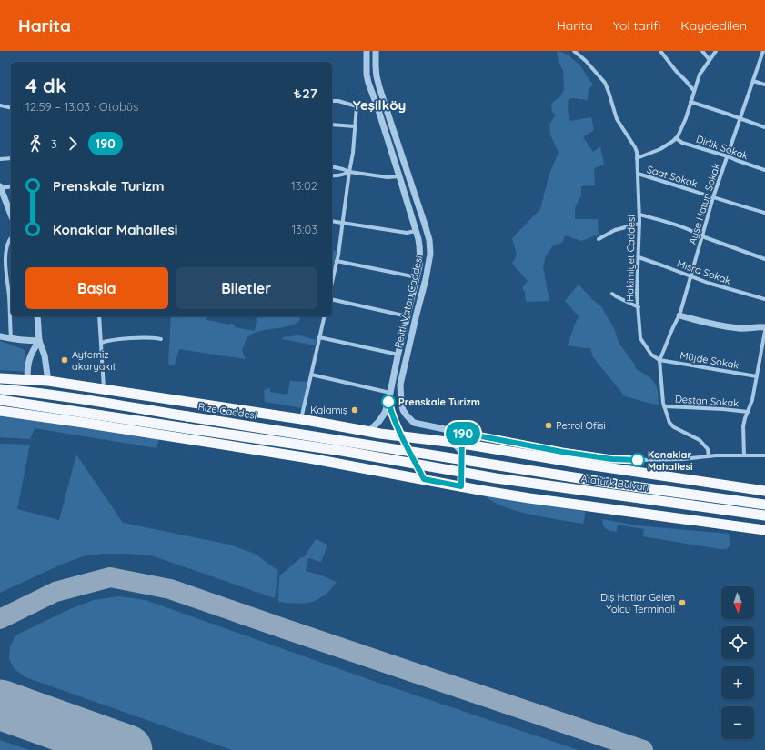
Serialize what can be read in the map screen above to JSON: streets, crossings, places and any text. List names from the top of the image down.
{
  "streets": {
    "highway": ["Rize Caddesi", "Atatürk Bulvarı"],
    "street": [
      "Dirlik Sokak",
      "Saat Sokak",
      "Ayşe Hatun Sokak",
      "Hakimiyet Caddesi",
      "Mısra Sokak",
      "Pelitli Vatan Caddesi",
      "Müjde Sokak",
      "Destan Sokak"
    ]
  },
  "crossings": [
    ["Dirlik Sokak", "Ayşe Hatun Sokak"],
    ["Saat Sokak", "Ayşe Hatun Sokak"],
    ["Saat Sokak", "Hakimiyet Caddesi"],
    ["Ayşe Hatun Sokak", "Hakimiyet Caddesi"],
    ["Ayşe Hatun Sokak", "Mısra Sokak"],
    ["Ayşe Hatun Sokak", "Müjde Sokak"],
    ["Hakimiyet Caddesi", "Mısra Sokak"],
    ["Hakimiyet Caddesi", "Müjde Sokak"],
    ["Rize Caddesi", "Atatürk Bulvarı"]
  ],
  "districts": ["Yeşilköy"],
  "places": [
    "Aytemiz akaryakıt",
    "Prenskale Turizm",
    "Kalamış",
    "Petrol Ofisi",
    "Konaklar Mahallesi",
    "Dış Hatlar Gelen Yolcu Terminali"
  ],
  "lines": ["bus line 190"],
  "north": "bottom",
  "page": {
    "header": "Harita",
    "nav": ["Harita", "Yol tarifi", "Kaydedilen"],
    "on_map": "190",
    "heading": ["4 dk", "12:59 – 13:03 · Otobüs", "₺27"],
    "legs": ["3", "190"],
    "list": [
      {
        "name": "Prenskale Turizm",
        "value": "13:02"
      },
      {
        "name": "Konaklar Mahallesi",
        "value": "13:03"
      }
    ],
    "buttons": ["Başla", "Biletler"],
    "map_buttons": ["+", "−"]
  }
}
